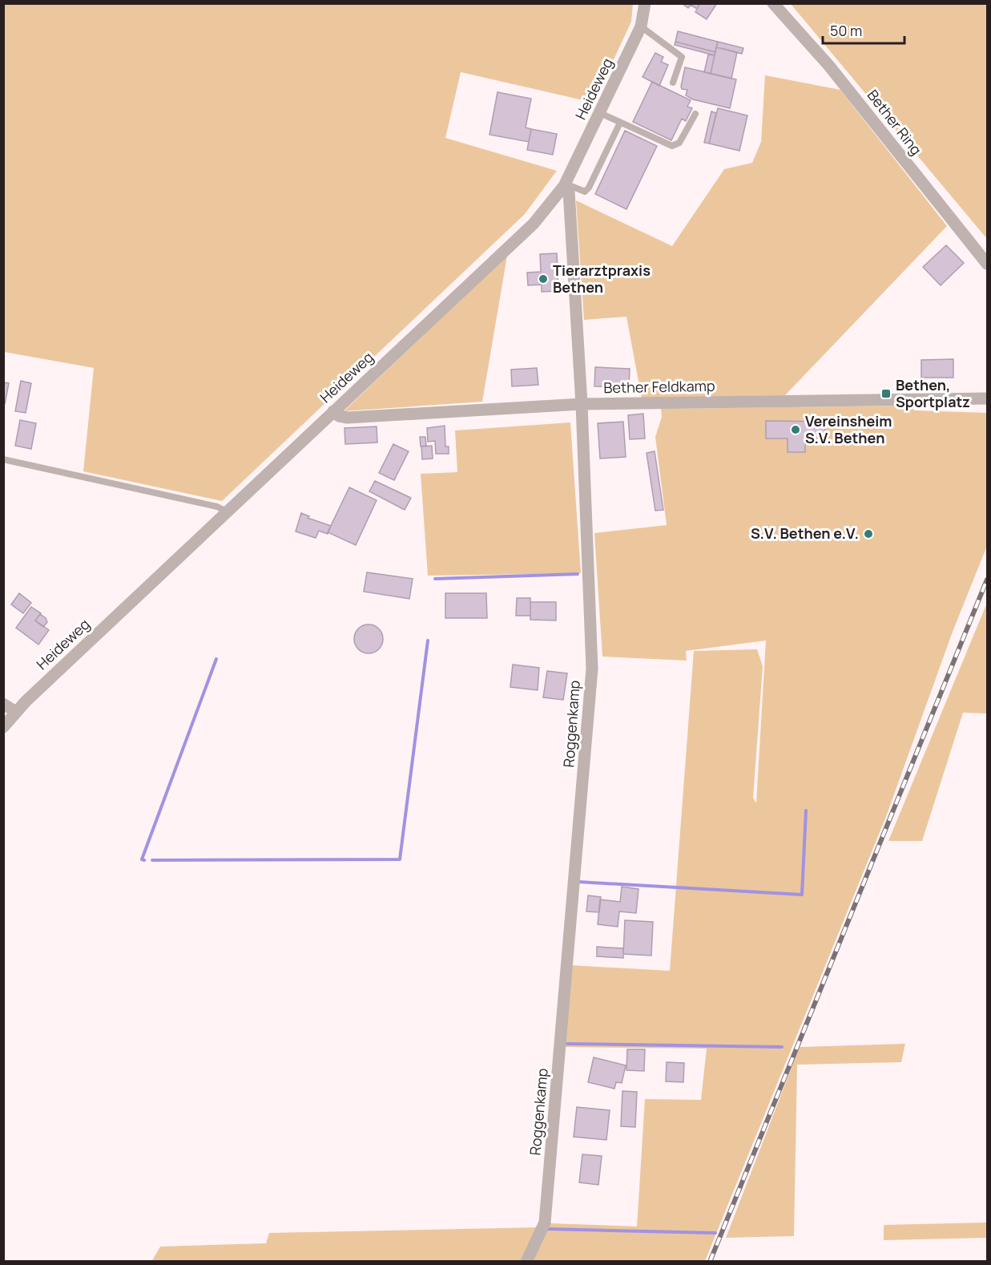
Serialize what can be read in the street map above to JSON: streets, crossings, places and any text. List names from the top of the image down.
{
  "streets": {
    "street": [
      "Heideweg",
      "Bether Ring",
      "Bether Feldkamp",
      "Roggenkamp"
    ]
  },
  "crossings": [
    ["Heideweg", "Bether Feldkamp"],
    ["Heideweg", "Roggenkamp"],
    ["Bether Feldkamp", "Roggenkamp"]
  ],
  "places": {
    "other": ["Tierarztpraxis Bethen", "Vereinsheim S.V. Bethen", "S.V. Bethen e.V."],
    "transit": ["Bethen, Sportplatz"]
  },
  "scale_bar": "50 m"
}
